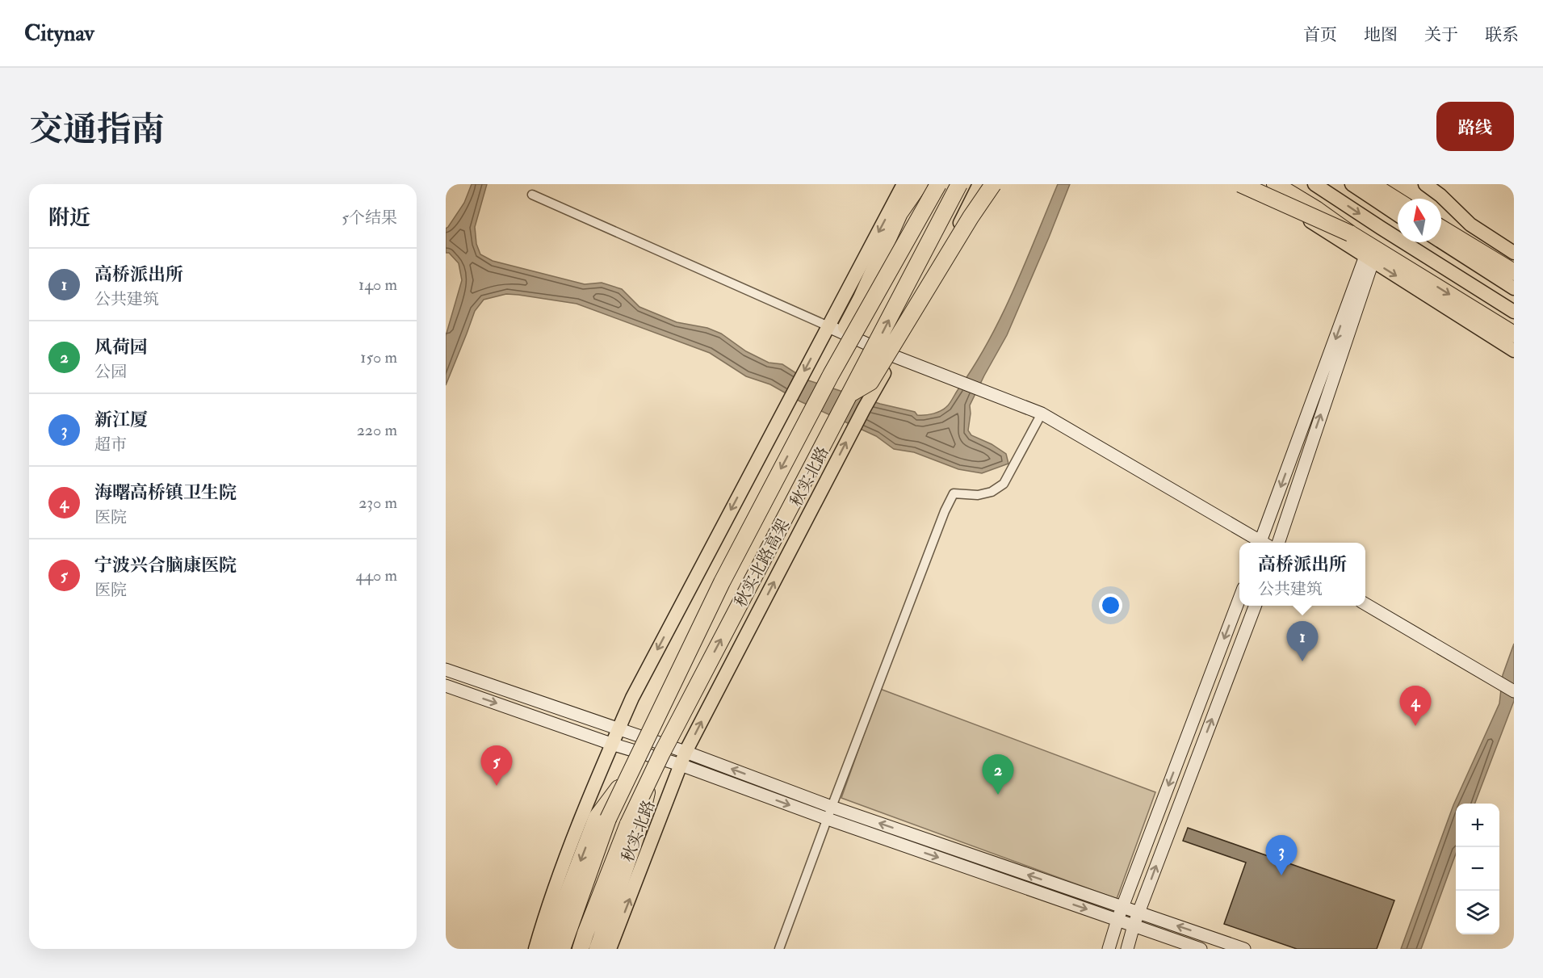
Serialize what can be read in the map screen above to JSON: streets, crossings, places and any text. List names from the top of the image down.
{
  "streets": {
    "highway": ["秋实北路高架"],
    "main road": ["秋实北路"]
  },
  "north": "top",
  "page": {
    "header": "Citynav",
    "nav": [
      "首页",
      "地图",
      "关于",
      "联系"
    ],
    "title": "交通指南",
    "buttons": "路线",
    "heading": ["附近", "5个结果"],
    "list": [
      {
        "mark": "1",
        "name": "高桥派出所",
        "note": "公共建筑",
        "value": "140 m"
      },
      {
        "mark": "2",
        "name": "风荷园",
        "note": "公园",
        "value": "150 m"
      },
      {
        "mark": "3",
        "name": "新江厦",
        "note": "超市",
        "value": "220 m"
      },
      {
        "mark": "4",
        "name": "海曙高桥镇卫生院",
        "note": "医院",
        "value": "230 m"
      },
      {
        "mark": "5",
        "name": "宁波兴合脑康医院",
        "note": "医院",
        "value": "440 m"
      }
    ],
    "popup": ["高桥派出所", "公共建筑"],
    "pins": [
      "1",
      "4",
      "5",
      "2",
      "3"
    ],
    "map_buttons": ["+", "−"]
  }
}
